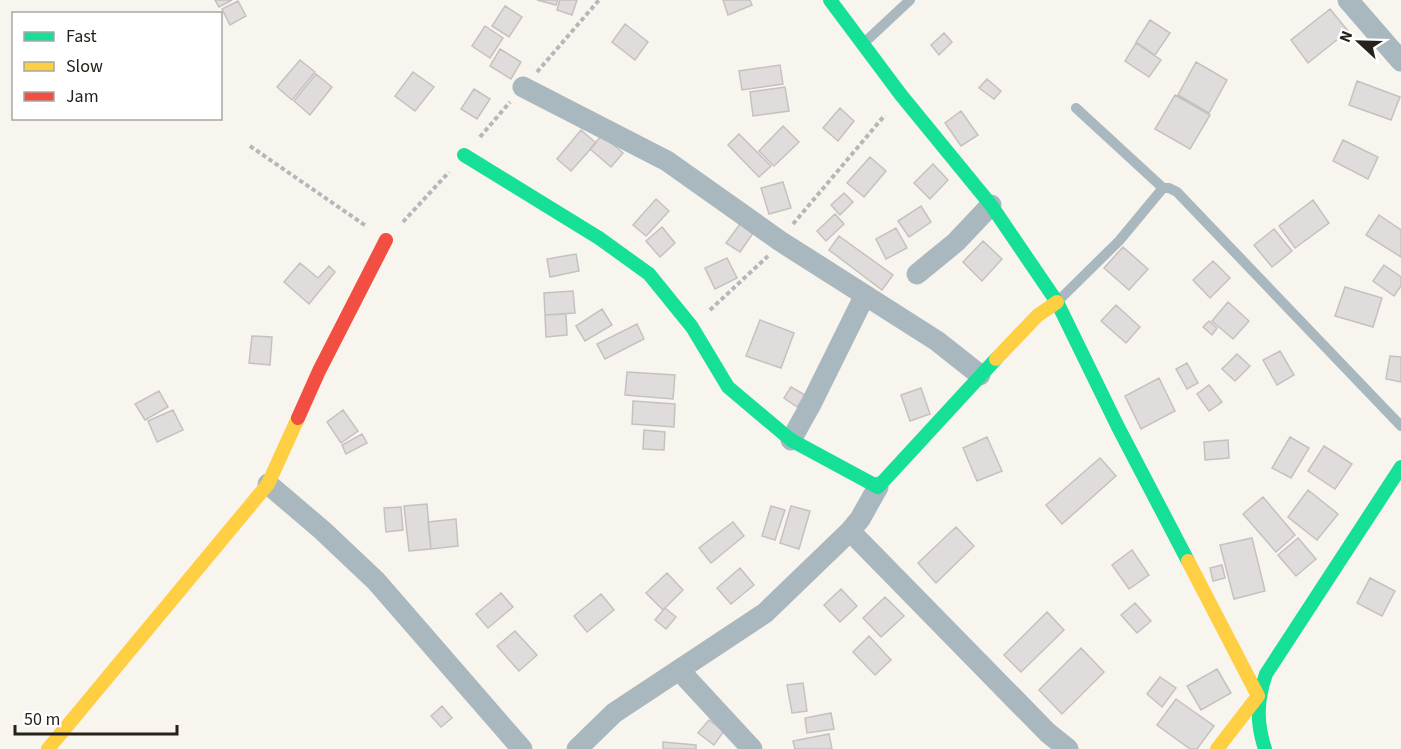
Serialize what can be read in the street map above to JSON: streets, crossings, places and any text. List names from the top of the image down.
{
  "legend": ["Fast", "Slow", "Jam"],
  "scale_bar": "50 m",
  "north": "left"
}
